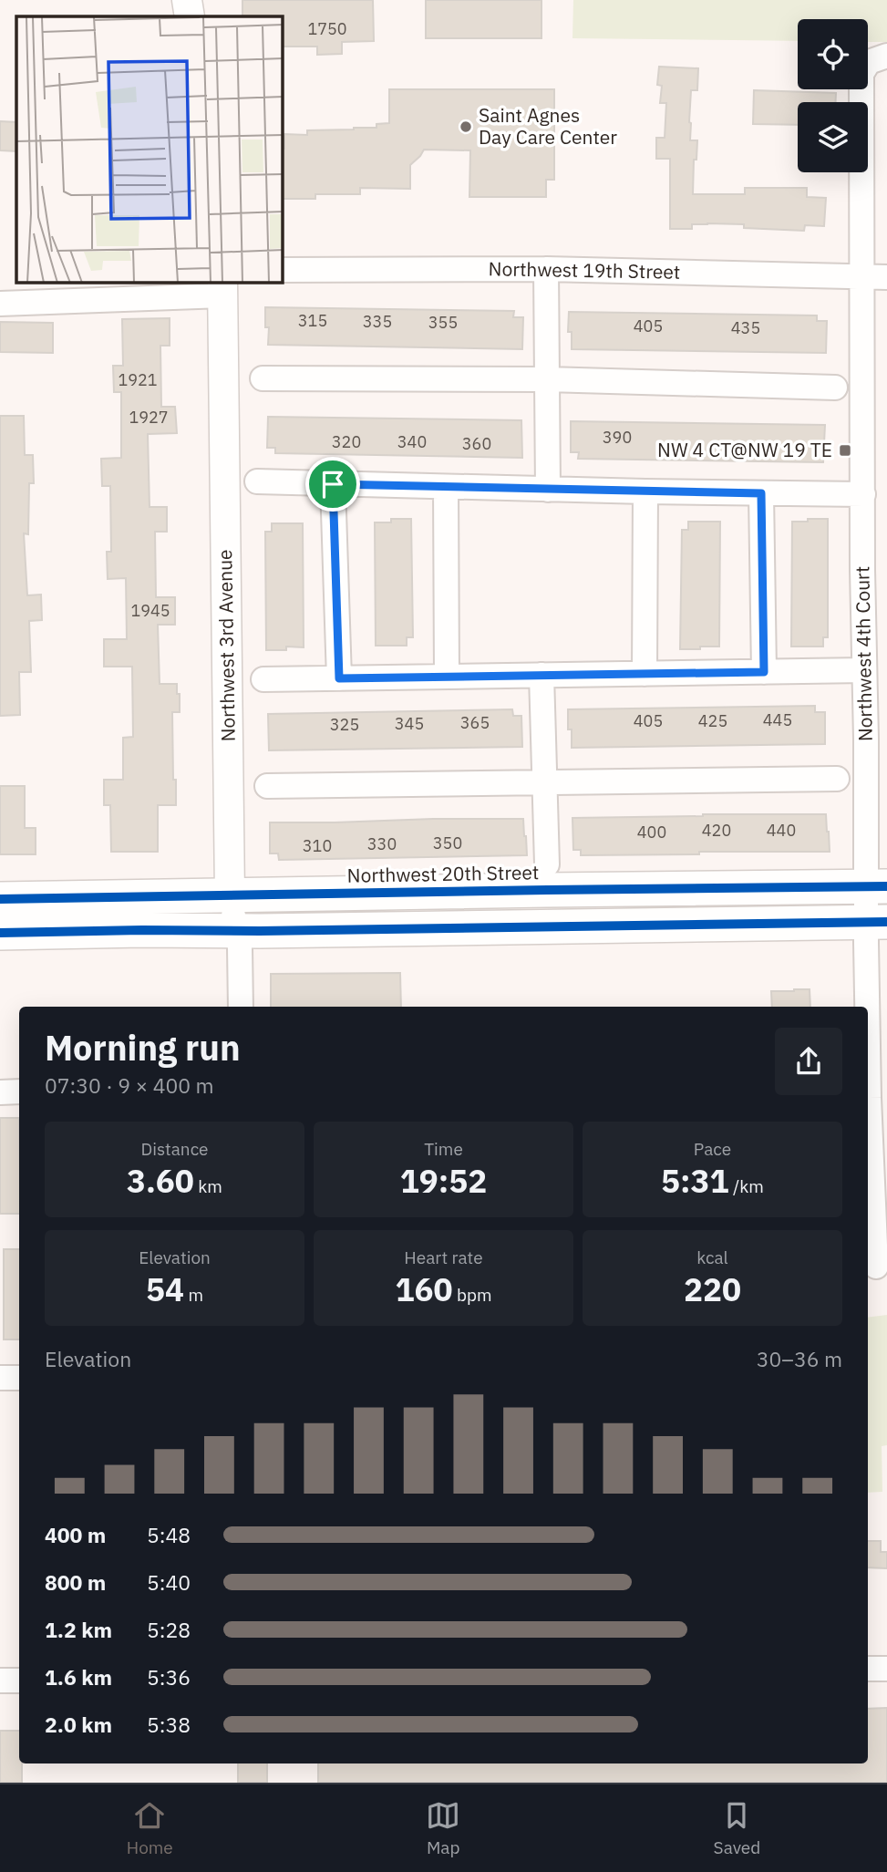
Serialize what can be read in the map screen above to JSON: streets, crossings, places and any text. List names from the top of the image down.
{
  "streets": {
    "main road": ["Northwest 20th Street"],
    "street": ["Northwest 19th Street", "Northwest 3rd Avenue", "Northwest 4th Court"]
  },
  "crossings": [
    ["Northwest 19th Street", "Northwest 4th Court"],
    ["Northwest 3rd Avenue", "Northwest 20th Street"],
    ["Northwest 4th Court", "Northwest 20th Street"]
  ],
  "places": {
    "other": ["Saint Agnes Day Care Center"],
    "transit": ["NW 4 CT@NW 19 TE"]
  },
  "house_numbers": [
    "1750",
    "315",
    "335",
    "355",
    "405",
    "435",
    "1921",
    "1927",
    "390",
    "320",
    "340",
    "360",
    "1945",
    "445",
    "405",
    "425",
    "365",
    "345",
    "325",
    "420",
    "440",
    "400",
    "350",
    "330",
    "310"
  ],
  "page": {
    "heading": ["Morning run", "07:30 · 9 × 400 m"],
    "stats": [
      ["Distance", "3.60 km"],
      ["Time", "19:52"],
      ["Pace", "5:31 /km"],
      ["Elevation", "54 m"],
      ["Heart rate", "160 bpm"],
      ["kcal", "220"]
    ],
    "chart": ["Elevation", "30–36 m"],
    "list": [
      {
        "name": "400 m",
        "note": "5:48"
      },
      {
        "name": "800 m",
        "note": "5:40"
      },
      {
        "name": "1.2 km",
        "note": "5:28"
      },
      {
        "name": "1.6 km",
        "note": "5:36"
      },
      {
        "name": "2.0 km",
        "note": "5:38"
      }
    ],
    "tabs": ["Home", "Map", "Saved"]
  }
}
